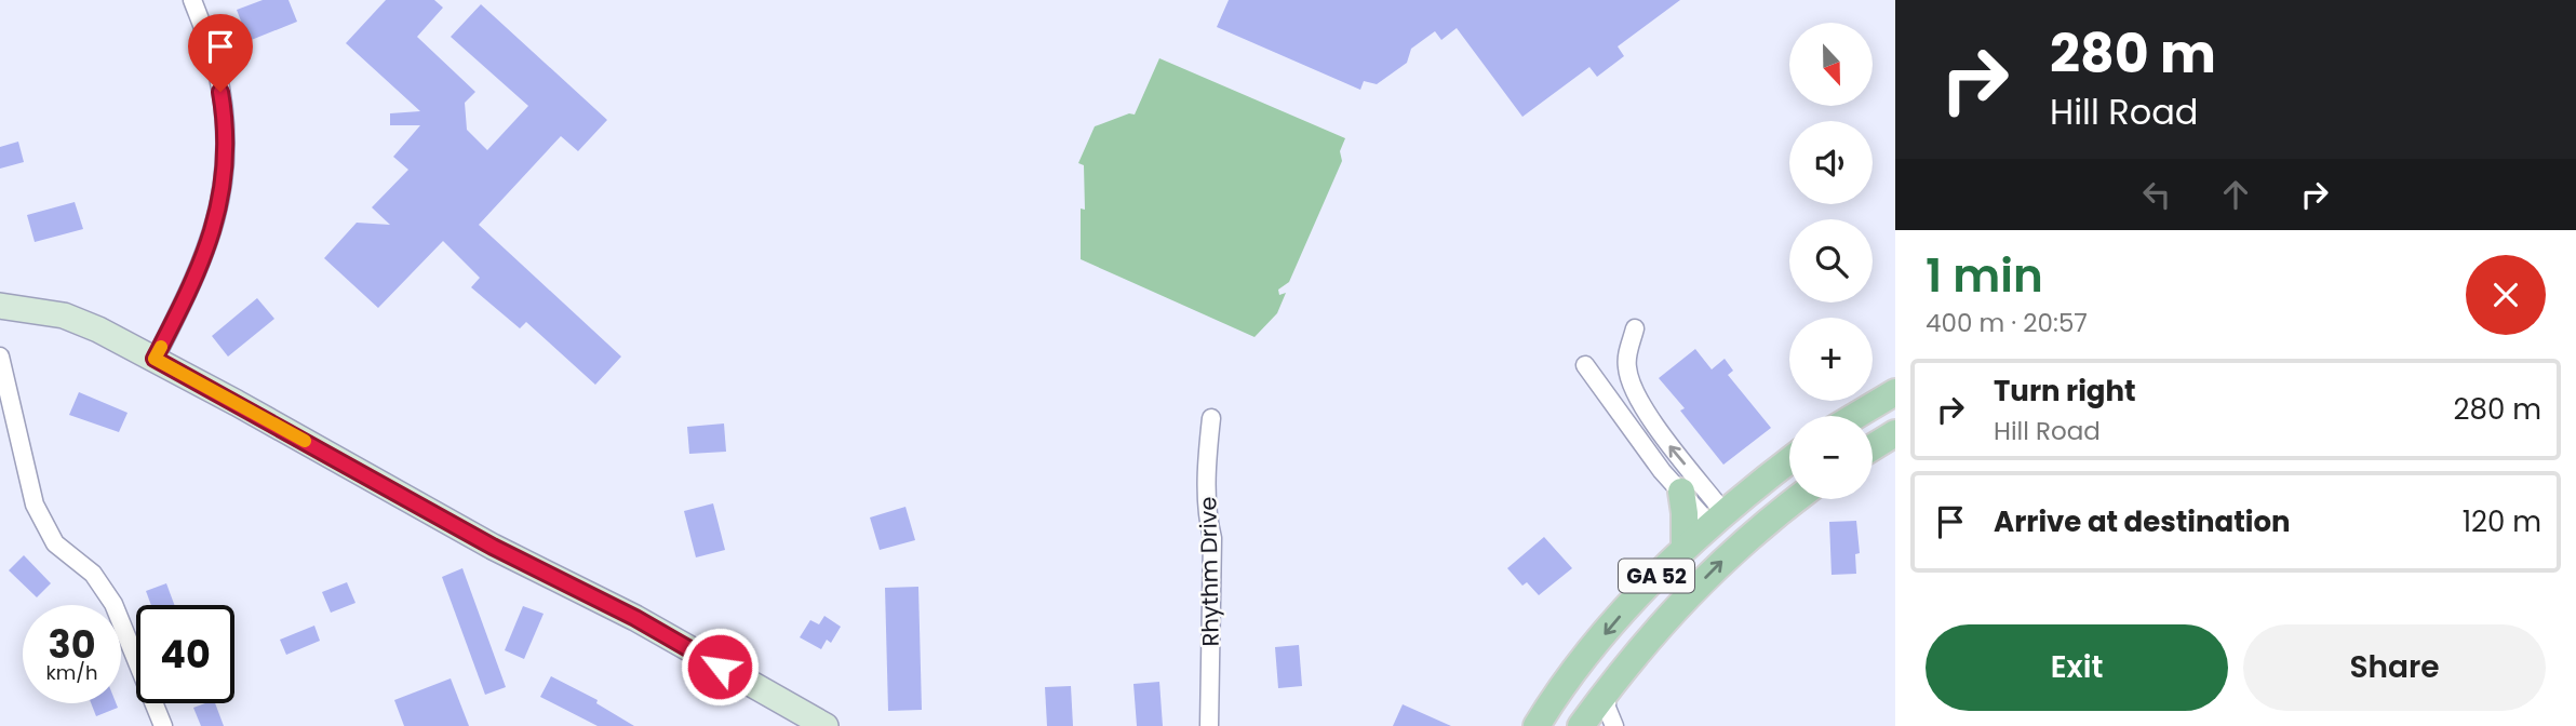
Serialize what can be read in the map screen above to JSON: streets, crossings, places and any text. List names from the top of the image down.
{
  "streets": {
    "main road": ["GA 52"],
    "street": ["Rhythm Drive"]
  },
  "north": "bottom",
  "page": {
    "turn": ["280 m", "Hill Road"],
    "map_buttons": ["+", "−"],
    "heading": ["1 min", "400 m · 20:57"],
    "list": [
      {
        "name": "Turn right",
        "note": "Hill Road",
        "value": "280 m"
      },
      {
        "name": "Arrive at destination",
        "value": "120 m"
      }
    ],
    "speed": "30 km/h",
    "limit": "40",
    "buttons": ["Exit", "Share"]
  }
}
